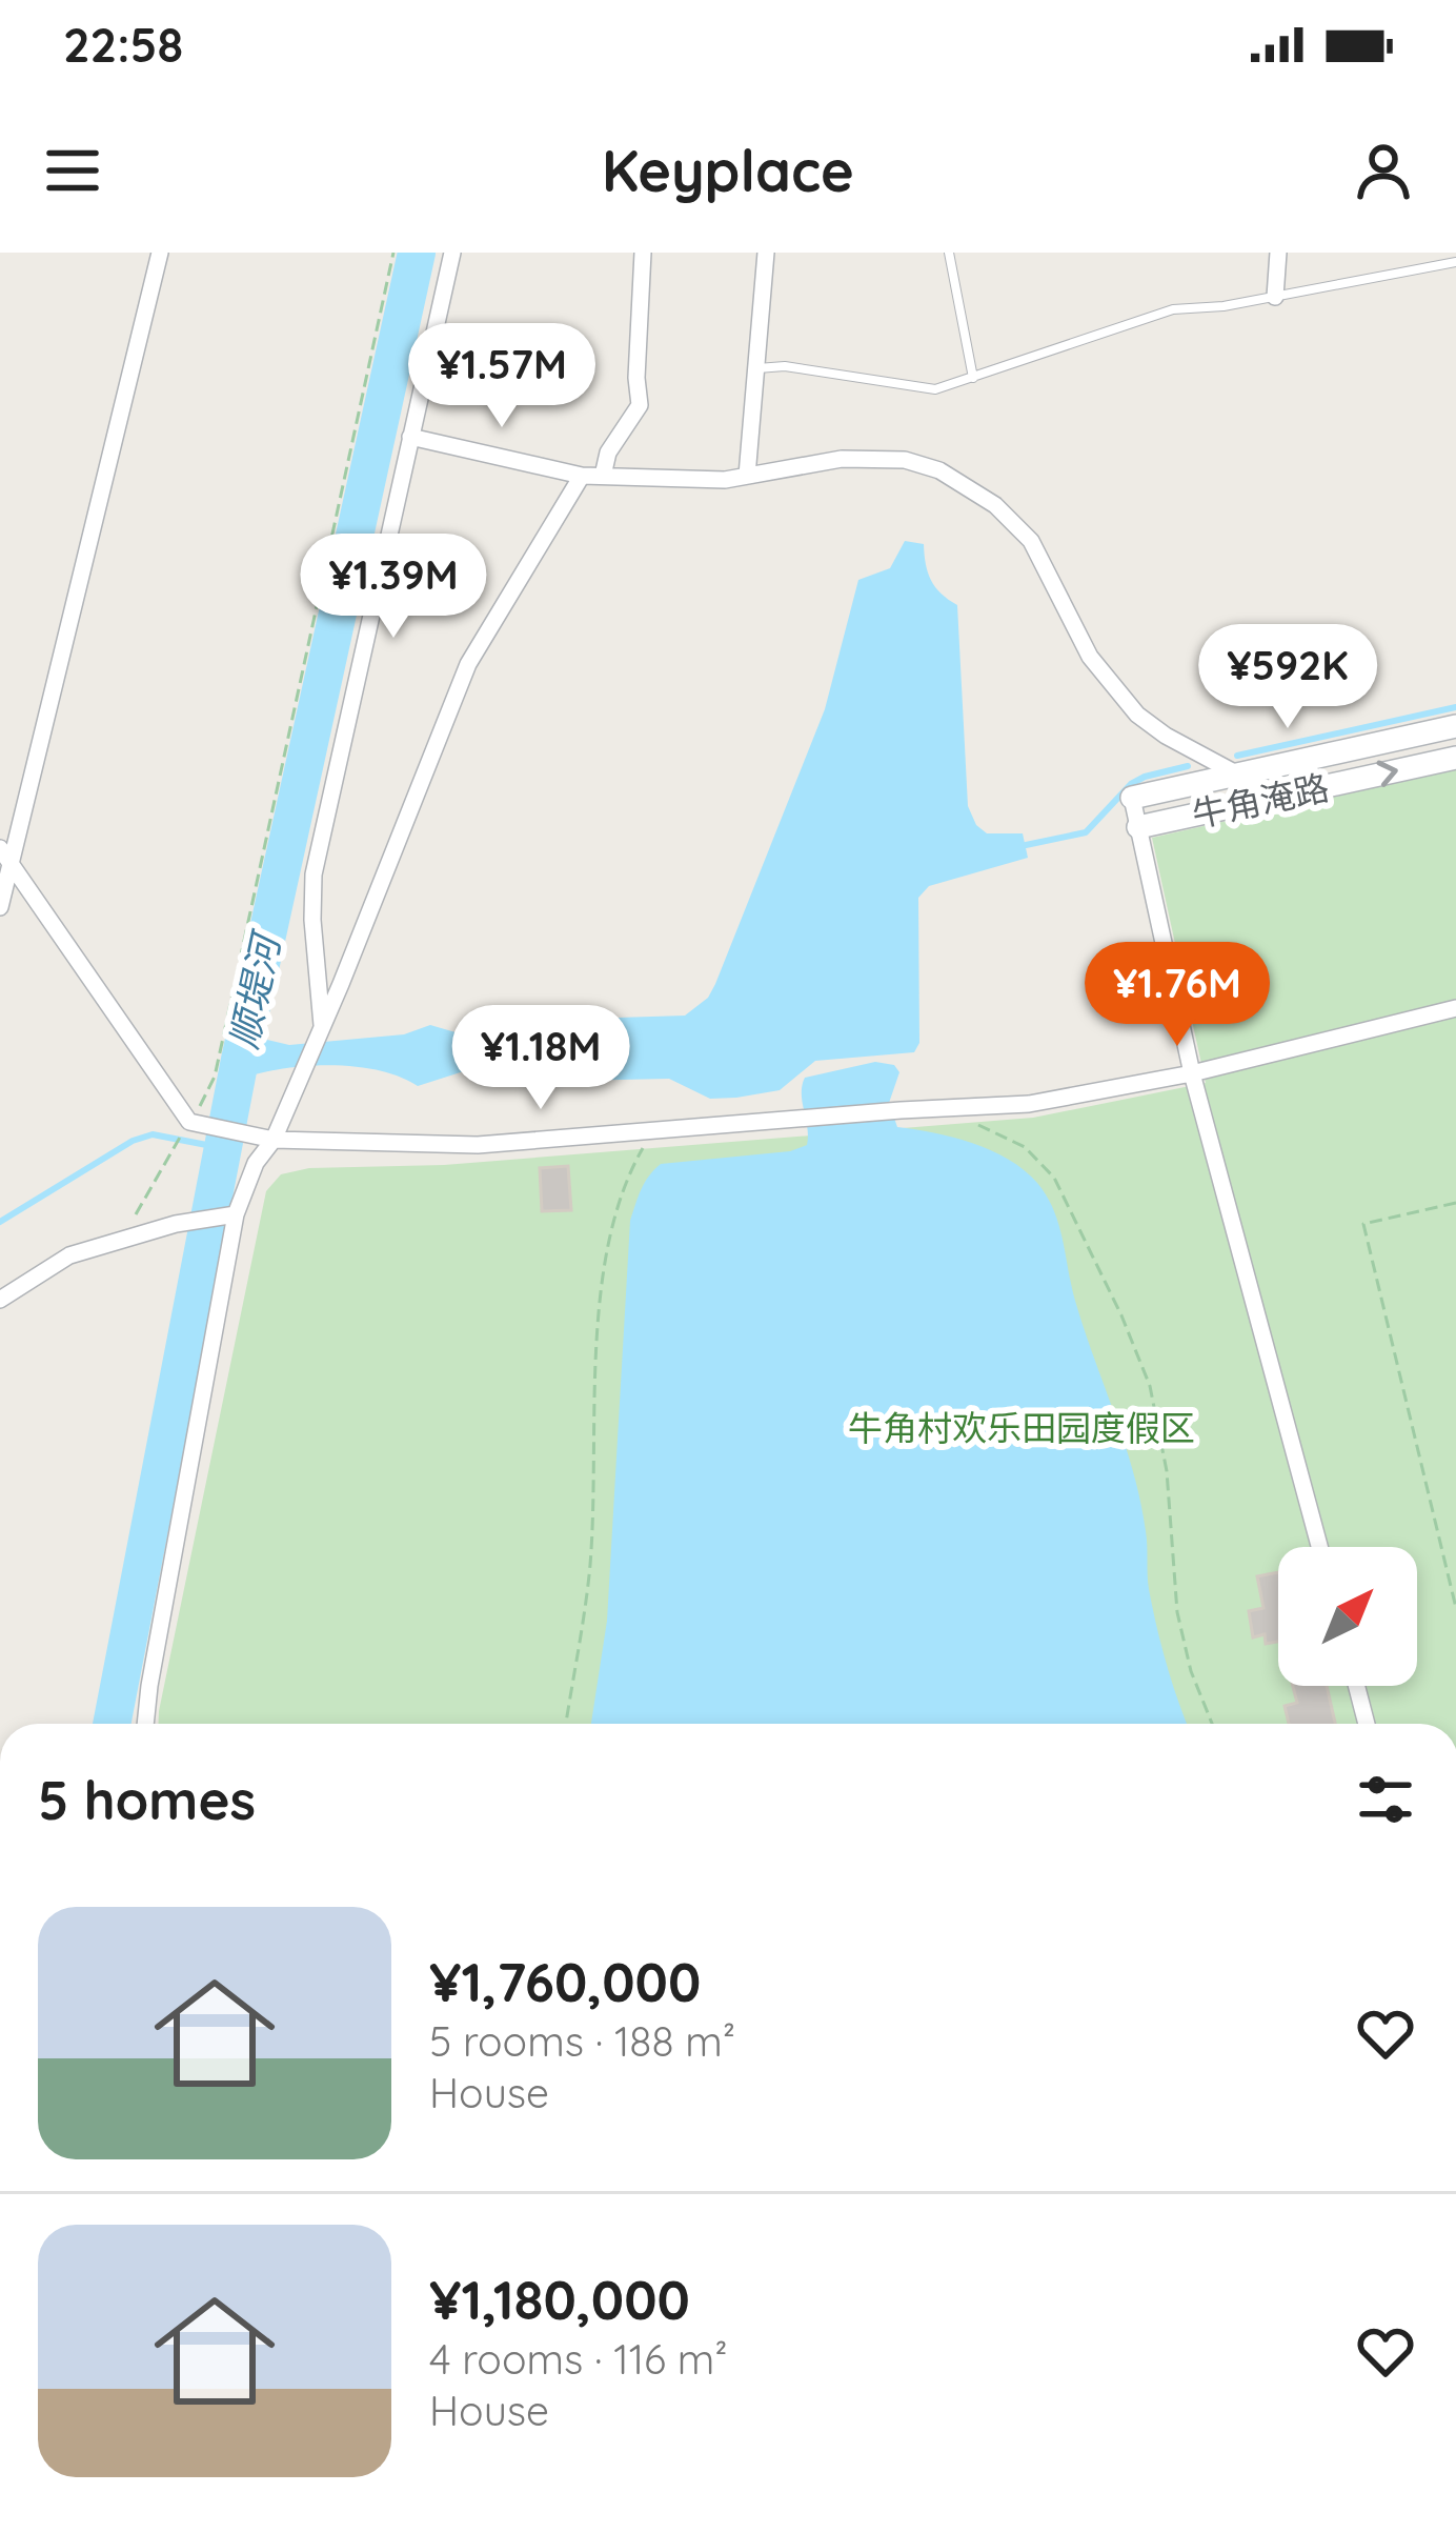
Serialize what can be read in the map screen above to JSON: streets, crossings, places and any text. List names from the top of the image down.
{
  "streets": {
    "street": ["牛角淹路"]
  },
  "water": ["顺堤河"],
  "parks": ["牛角村欢乐田园度假区"],
  "north": "top right",
  "page": {
    "status": "22:58",
    "header": "Keyplace",
    "price": [
      "¥1.57M",
      "¥1.39M",
      "¥592K",
      "¥1.76M",
      "¥1.18M"
    ],
    "heading": "5 homes",
    "list": [
      {
        "name": "¥1,760,000",
        "note": "5 rooms · 188 m² · House"
      },
      {
        "name": "¥1,180,000",
        "note": "4 rooms · 116 m² · House"
      }
    ]
  }
}
